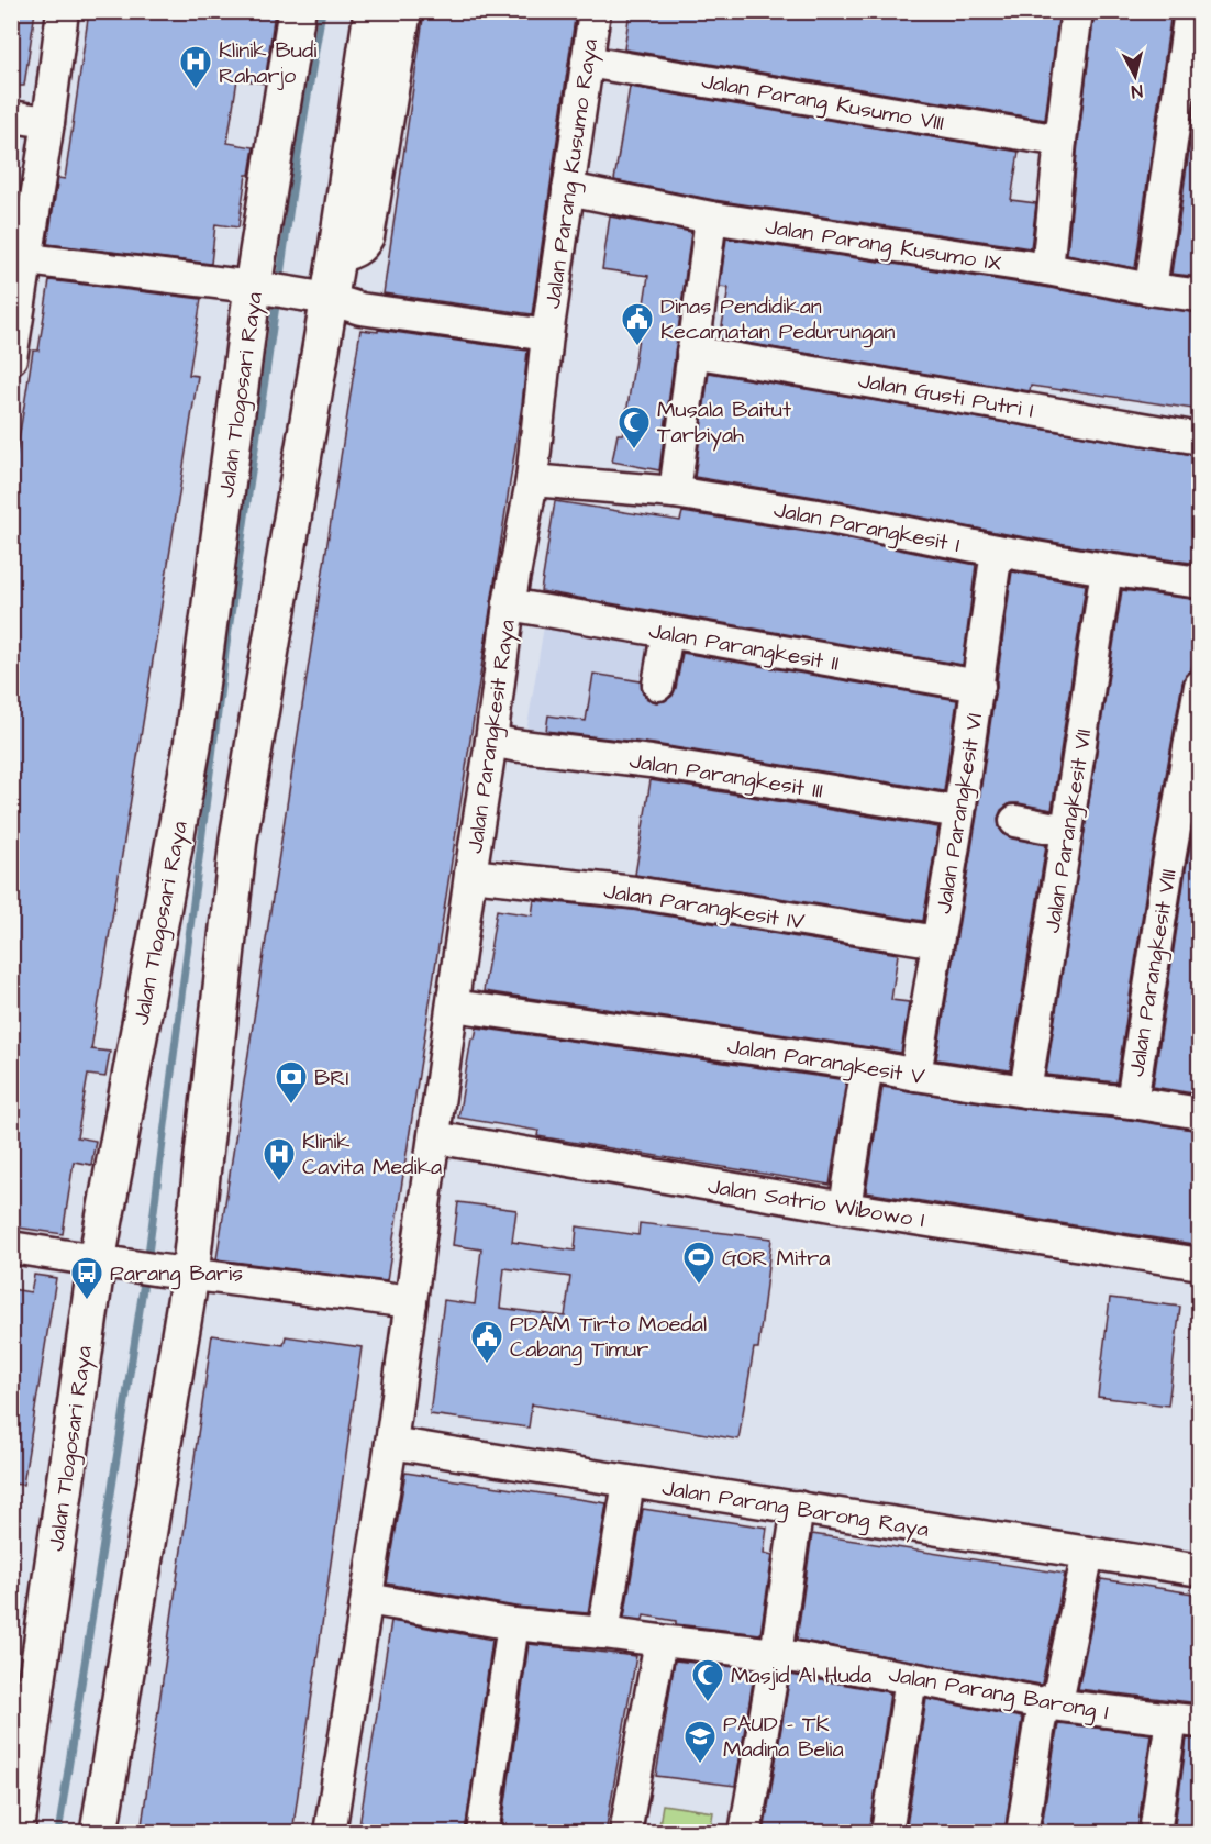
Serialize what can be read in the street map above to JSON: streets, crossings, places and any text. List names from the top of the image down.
{
  "streets": {
    "street": [
      "Jalan Parang Kusumo VIII",
      "Jalan Parang Kusumo Raya",
      "Jalan Parang Kusumo IX",
      "Jalan Tlogosari Raya",
      "Jalan Gusti Putri I",
      "Jalan Parangkesit I",
      "Jalan Parangkesit II",
      "Jalan Parangkesit Raya",
      "Jalan Parangkesit III",
      "Jalan Parangkesit VI",
      "Jalan Parangkesit VII",
      "Jalan Parangkesit IV",
      "Jalan Parangkesit VIII",
      "Jalan Parangkesit V",
      "Jalan Satrio Wibowo I",
      "Jalan Parang Barong Raya",
      "Jalan Parang Barong I"
    ]
  },
  "crossings": [
    ["Jalan Parang Kusumo VIII", "Jalan Parang Kusumo Raya"],
    ["Jalan Parang Kusumo Raya", "Jalan Parang Kusumo IX"],
    ["Jalan Parang Kusumo Raya", "Jalan Parangkesit Raya"],
    ["Jalan Parangkesit I", "Jalan Parangkesit Raya"],
    ["Jalan Parangkesit I", "Jalan Parangkesit VI"],
    ["Jalan Parangkesit I", "Jalan Parangkesit VII"],
    ["Jalan Parangkesit II", "Jalan Parangkesit Raya"],
    ["Jalan Parangkesit II", "Jalan Parangkesit VI"],
    ["Jalan Parangkesit Raya", "Jalan Parangkesit III"],
    ["Jalan Parangkesit Raya", "Jalan Parangkesit IV"],
    ["Jalan Parangkesit Raya", "Jalan Parangkesit V"],
    ["Jalan Parangkesit Raya", "Jalan Satrio Wibowo I"],
    ["Jalan Parangkesit III", "Jalan Parangkesit VI"],
    ["Jalan Parangkesit VI", "Jalan Parangkesit IV"],
    ["Jalan Parangkesit VI", "Jalan Parangkesit V"],
    ["Jalan Parangkesit VII", "Jalan Parangkesit V"],
    ["Jalan Parangkesit VIII", "Jalan Parangkesit V"]
  ],
  "places": {
    "hospital": ["Klinik Budi Raharjo", "Klinik Cavita Medika"],
    "public building": ["Dinas Pendidikan Kecamatan Pedurungan", "PDAM Tirto Moedal Cabang Timur"],
    "mosque": ["Musala Baitut Tarbiyah", "Masjid Al Huda"],
    "bank": ["BRI"],
    "sports": ["GOR Mitra"],
    "bus stop": ["Parang Baris"],
    "school or university": ["PAUD - TK Madina Belia"]
  },
  "north": "bottom"
}
